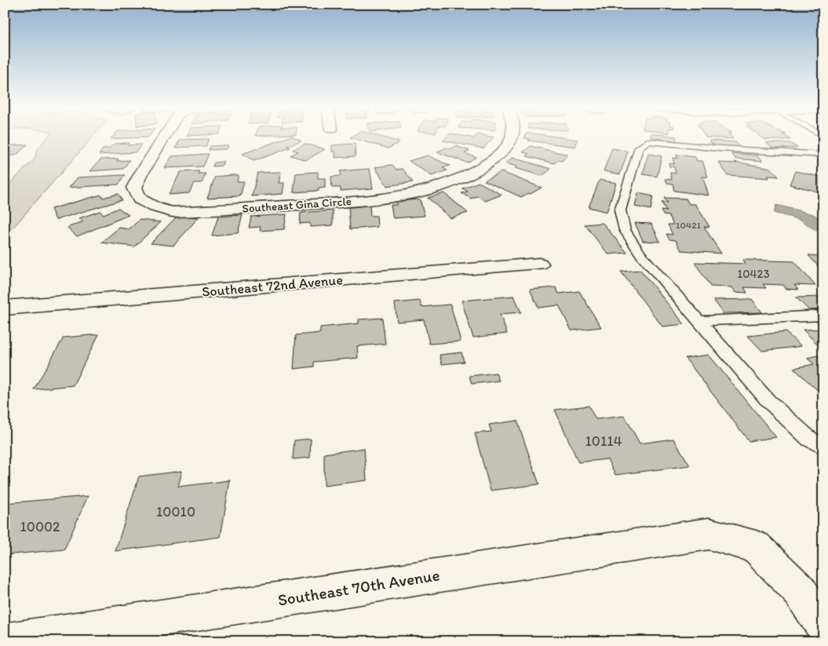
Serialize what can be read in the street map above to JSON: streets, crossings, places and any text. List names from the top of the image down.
{
  "streets": {
    "street": ["Southeast Gina Circle", "Southeast 72nd Avenue", "Southeast 70th Avenue"]
  },
  "house_numbers": [
    "10421",
    "10423",
    "10114",
    "10010",
    "10002"
  ]
}
